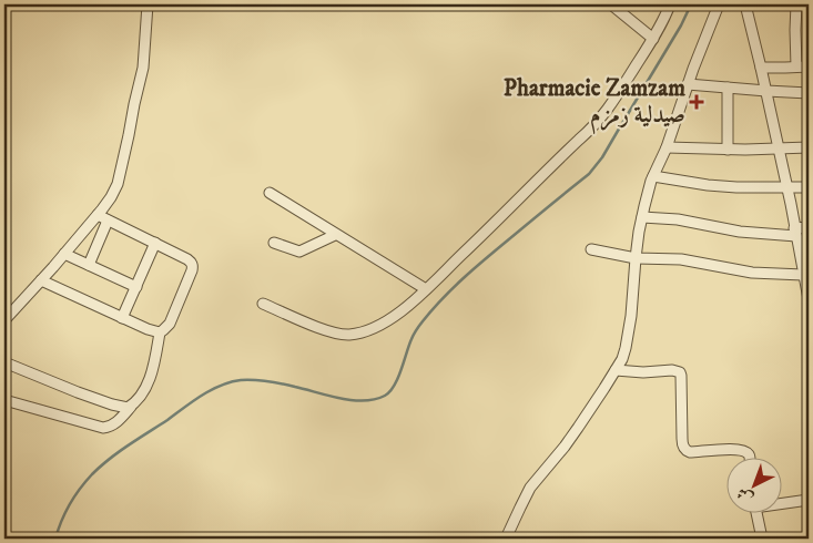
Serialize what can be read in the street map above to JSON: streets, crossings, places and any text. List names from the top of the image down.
{
  "places": {
    "health": ["Pharmacie Zamzam صيدلية زمزم"]
  },
  "north": "bottom left"
}
